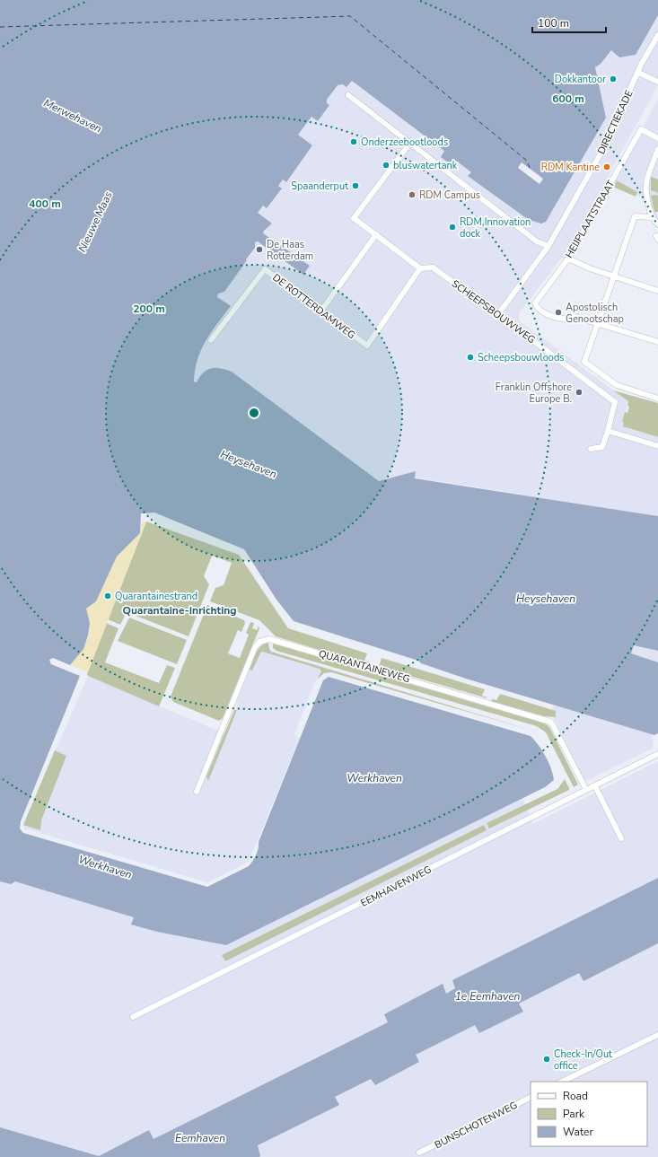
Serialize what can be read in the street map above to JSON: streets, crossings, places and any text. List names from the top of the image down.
{
  "streets": {
    "street": [
      "DIRECTIEKADE",
      "HEIJPLAATSTRAAT",
      "DE ROTTERDAMWEG",
      "SCHEEPSBOUWWEG",
      "QUARANTAINEWEG",
      "EEMHAVENWEG",
      "BUNSCHOTENWEG"
    ]
  },
  "crossings": [
    ["DIRECTIEKADE", "SCHEEPSBOUWWEG"],
    ["DE ROTTERDAMWEG", "SCHEEPSBOUWWEG"],
    ["QUARANTAINEWEG", "EEMHAVENWEG"]
  ],
  "districts": ["Quarantaine-Inrichting"],
  "water": [
    "Merwehaven",
    "Nieuwe Maas",
    "Heysehaven",
    "Werkhaven",
    "1e Eemhaven",
    "Eemhaven"
  ],
  "places": [
    "Dokkantoor",
    "Onderzeebootloods",
    "bluswatertank",
    "RDM Kantine",
    "Spaanderput",
    "RDM Campus",
    "RDM Innovation dock",
    "De Haas Rotterdam",
    "Apostolisch Genootschap",
    "Scheepsbouwloods",
    "Franklin Offshore Europe B.",
    "Quarantainestrand",
    "Check-In/Out office"
  ],
  "legend": ["Road", "Park", "Water"],
  "scale_bar": "100 m",
  "rings": ["600 m", "400 m", "200 m"]
}
